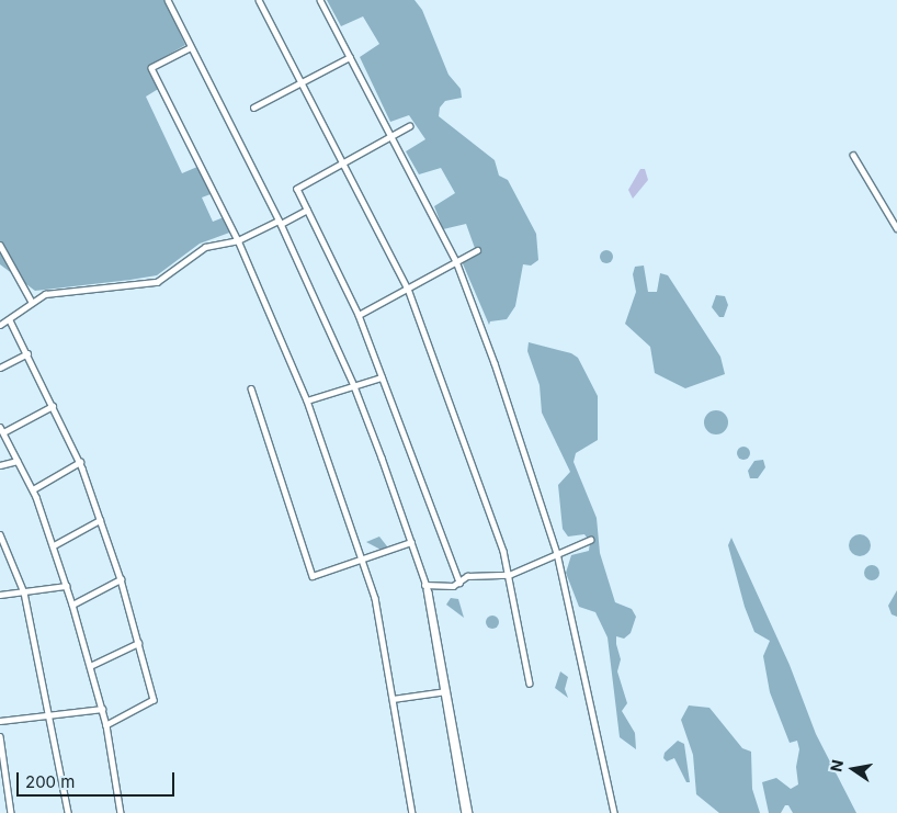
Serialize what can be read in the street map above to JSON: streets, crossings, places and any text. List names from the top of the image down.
{
  "scale_bar": "200 m",
  "north": "left"
}
